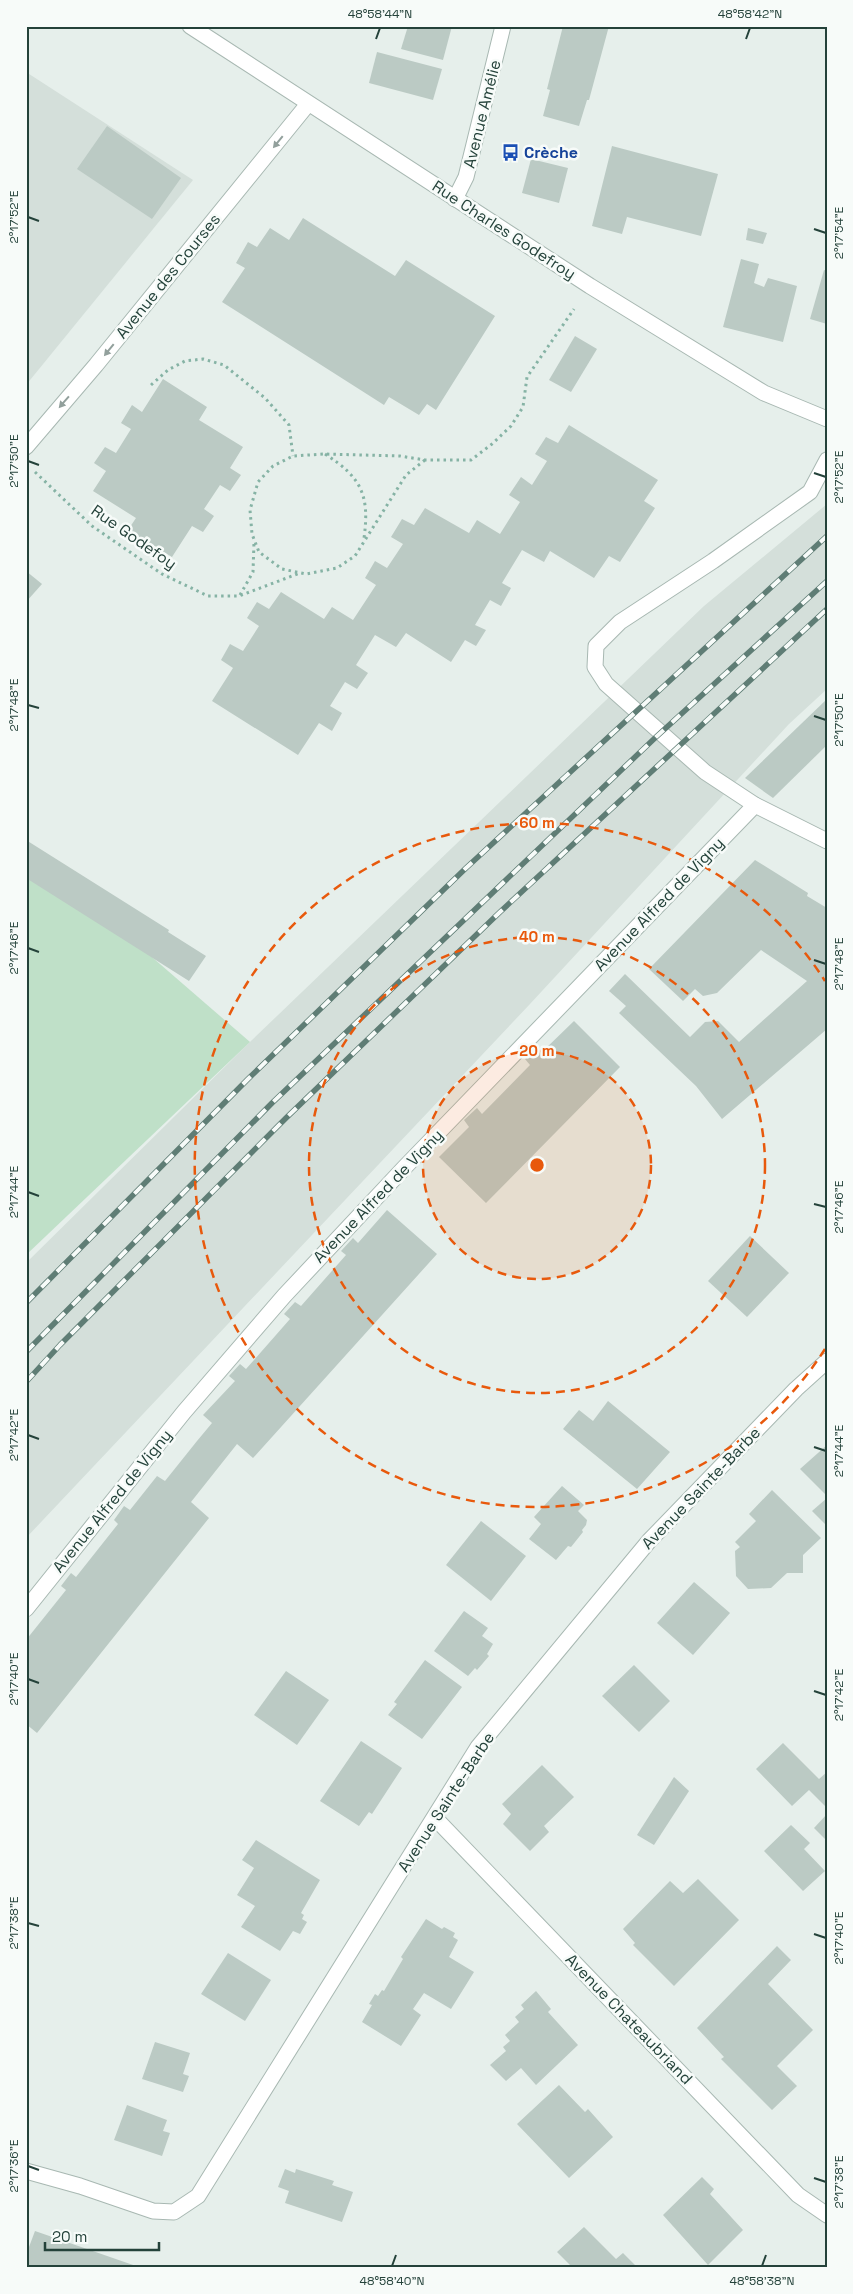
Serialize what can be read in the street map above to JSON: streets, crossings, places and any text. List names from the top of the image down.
{
  "streets": {
    "street": [
      "Avenue Amélie",
      "Rue Charles Godefroy",
      "Avenue des Courses",
      "Avenue Alfred de Vigny",
      "Avenue Sainte-Barbe",
      "Avenue Chateaubriand"
    ],
    "path": ["Rue Godefoy"]
  },
  "crossings": [
    ["Avenue Amélie", "Rue Charles Godefroy"],
    ["Rue Charles Godefroy", "Avenue des Courses"],
    ["Avenue Sainte-Barbe", "Avenue Chateaubriand"]
  ],
  "one_way": ["Avenue des Courses"],
  "places": {
    "bus stop": ["Crèche"]
  },
  "scale_bar": "20 m",
  "coordinates": [
    "48°58'44\"N",
    "48°58'42\"N",
    "2°17'52\"E",
    "2°17'54\"E",
    "2°17'50\"E",
    "2°17'48\"E",
    "2°17'46\"E",
    "2°17'44\"E",
    "2°17'42\"E",
    "2°17'40\"E",
    "2°17'38\"E",
    "2°17'36\"E",
    "48°58'40\"N",
    "48°58'38\"N"
  ],
  "rings": ["60 m", "40 m", "20 m"]
}
